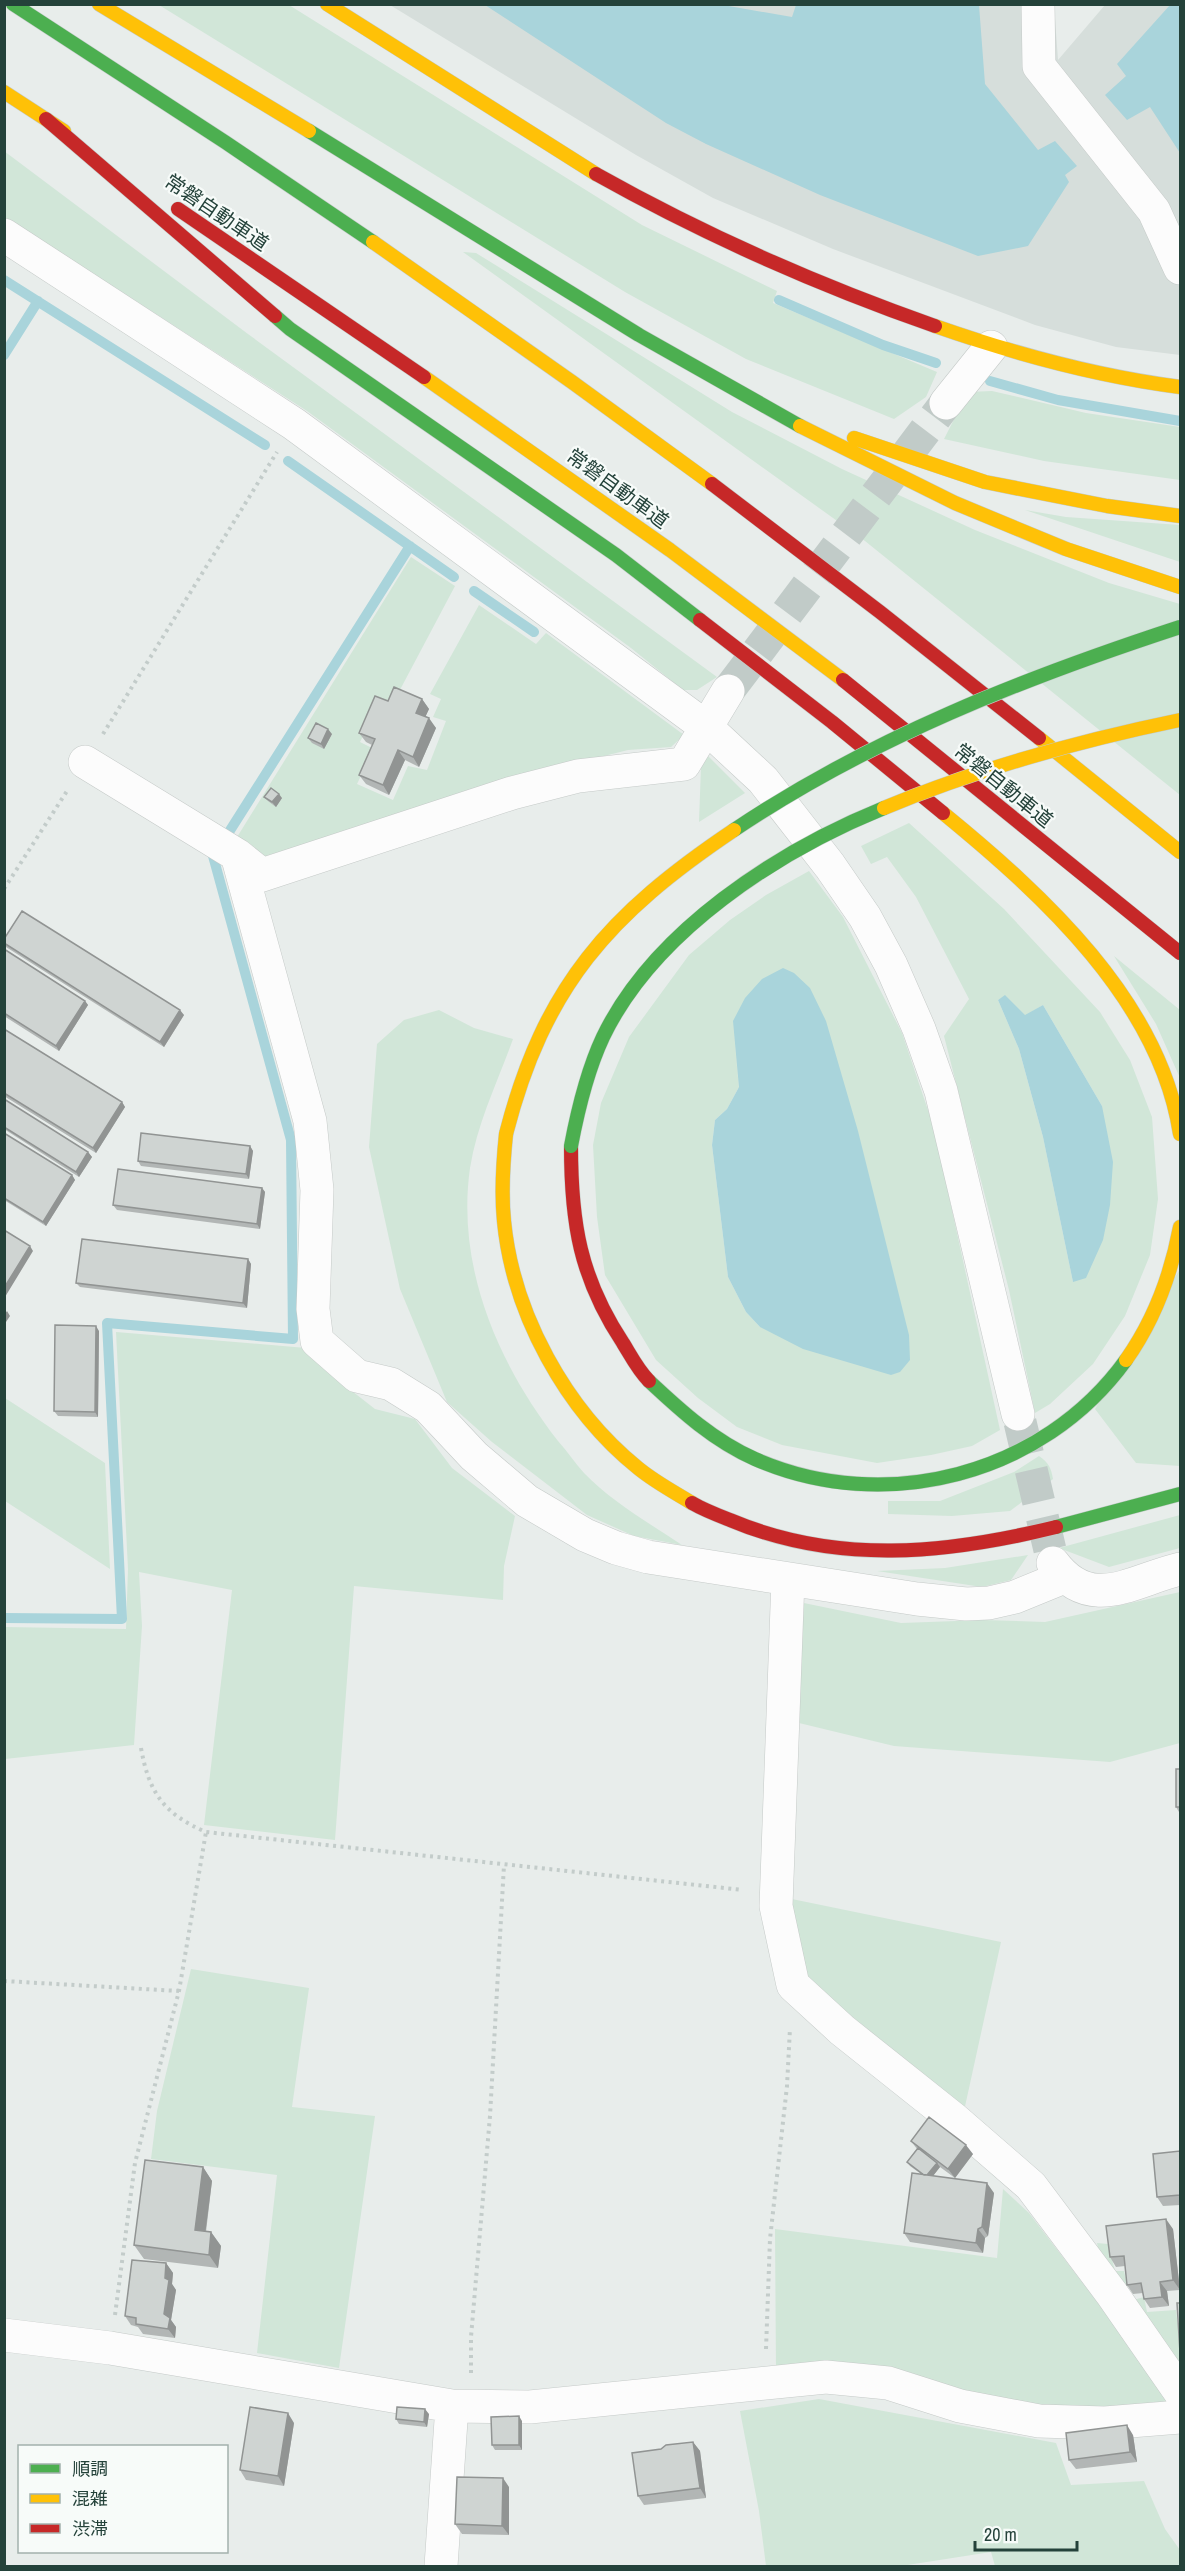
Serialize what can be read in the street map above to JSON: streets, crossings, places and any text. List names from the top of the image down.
{
  "streets": {
    "main road": ["常磐自動車道"]
  },
  "legend": ["順調", "混雑", "渋滞"],
  "scale_bar": "20 m"
}
